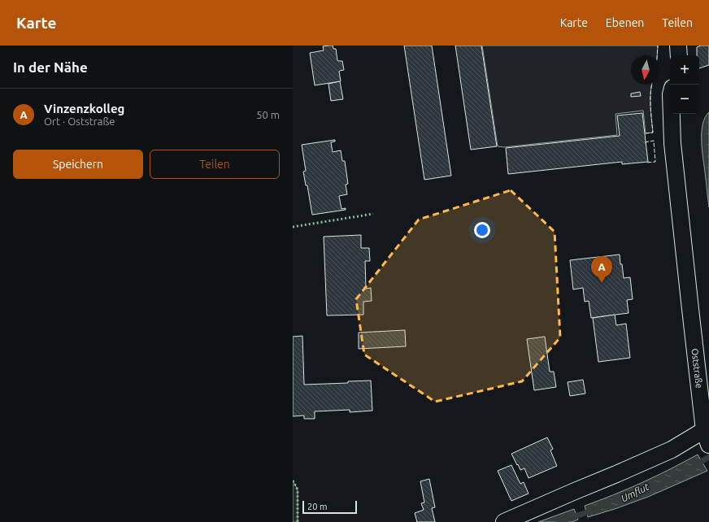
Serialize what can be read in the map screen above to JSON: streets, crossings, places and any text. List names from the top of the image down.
{
  "streets": {
    "street": ["Oststraße"]
  },
  "water": ["Umflut"],
  "scale_bar": "20 m",
  "north": "bottom",
  "page": {
    "header": "Karte",
    "nav": ["Karte", "Ebenen", "Teilen"],
    "heading": "In der Nähe",
    "map_buttons": ["+", "−"],
    "list": [
      {
        "mark": "A",
        "name": "Vinzenzkolleg",
        "note": "Ort · Oststraße",
        "value": "50 m"
      }
    ],
    "buttons": ["Speichern", "Teilen"],
    "pins": "A",
    "scale": "20 m"
  }
}
